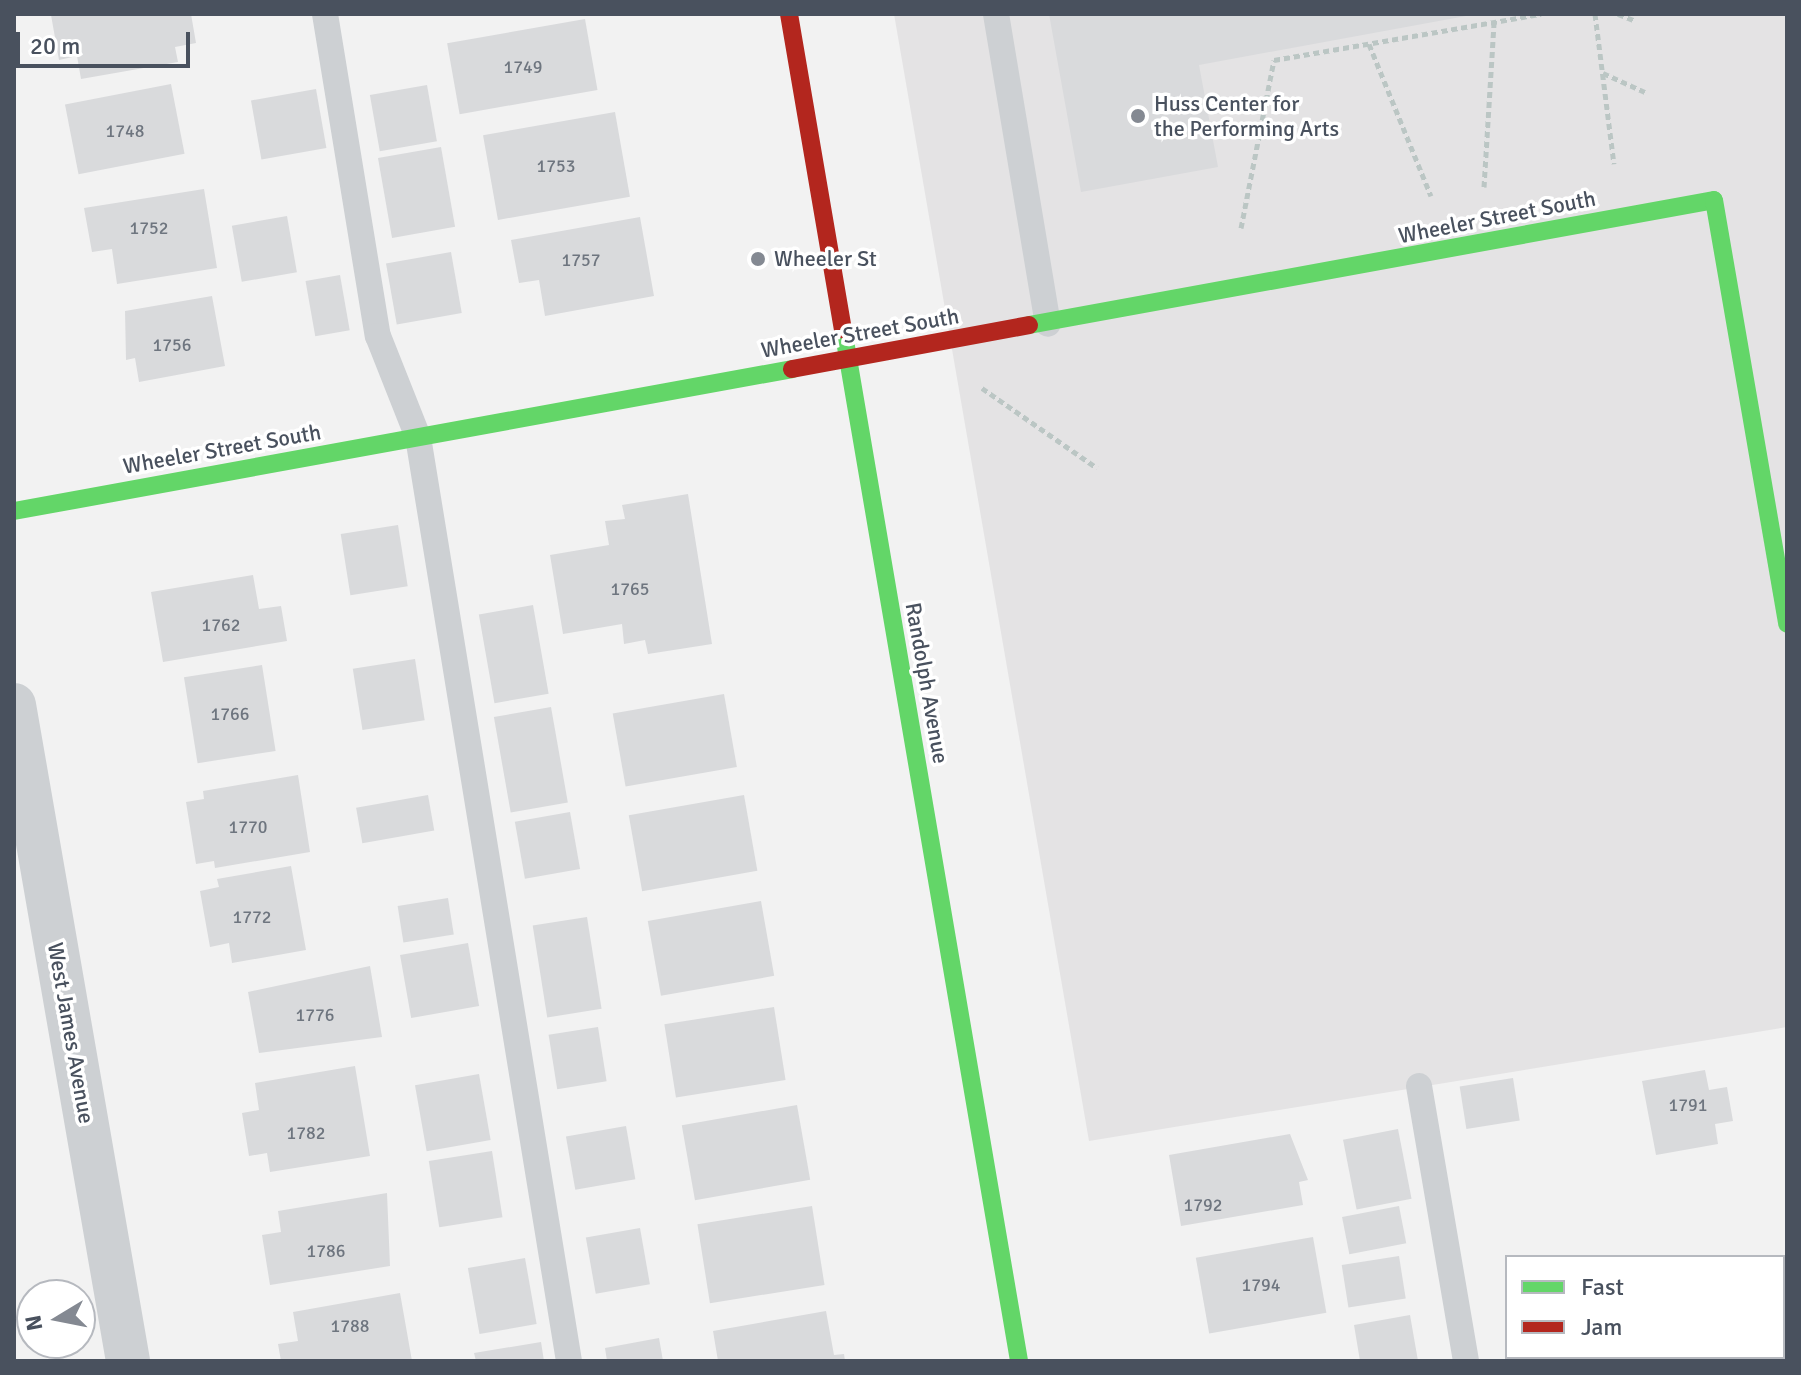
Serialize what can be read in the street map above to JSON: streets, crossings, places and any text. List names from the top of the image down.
{
  "streets": {
    "street": ["Wheeler Street South", "Randolph Avenue", "West James Avenue"]
  },
  "crossings": [
    ["Wheeler Street South", "Randolph Avenue"]
  ],
  "places": ["Huss Center for the Performing Arts", "Wheeler St"],
  "house_numbers": [
    "1749",
    "1748",
    "1753",
    "1752",
    "1757",
    "1756",
    "1765",
    "1762",
    "1766",
    "1770",
    "1772",
    "1776",
    "1791",
    "1782",
    "1792",
    "1786",
    "1794",
    "1788"
  ],
  "legend": ["Fast", "Jam"],
  "scale_bar": "20 m",
  "north": "left"
}
